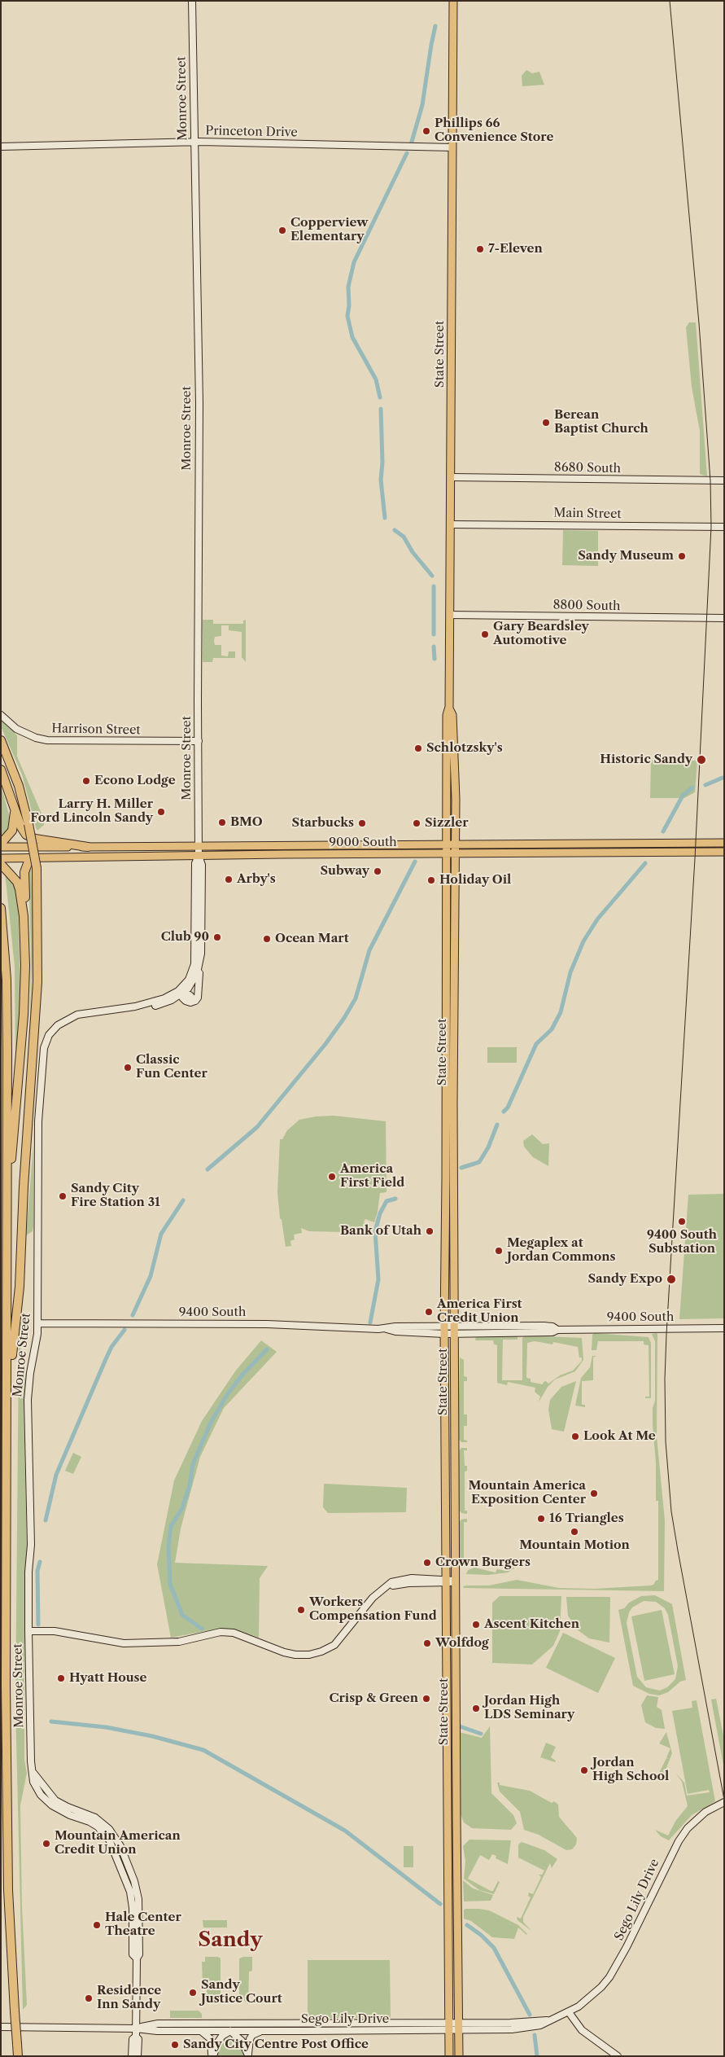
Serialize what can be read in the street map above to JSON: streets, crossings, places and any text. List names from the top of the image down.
{
  "streets": {
    "main road": ["State Street", "9000 South"],
    "street": [
      "Monroe Street",
      "Princeton Drive",
      "8680 South",
      "Main Street",
      "8800 South",
      "Harrison Street",
      "9400 South",
      "Sego Lily Drive"
    ]
  },
  "crossings": [
    ["Monroe Street", "Princeton Drive"],
    ["Monroe Street", "Harrison Street"],
    ["Monroe Street", "9000 South"],
    ["Monroe Street", "9400 South"],
    ["Monroe Street", "Sego Lily Drive"],
    ["Princeton Drive", "State Street"],
    ["State Street", "8680 South"],
    ["State Street", "Main Street"],
    ["State Street", "8800 South"],
    ["State Street", "9000 South"],
    ["State Street", "9400 South"],
    ["State Street", "Sego Lily Drive"]
  ],
  "districts": ["Sandy"],
  "places": [
    "Phillips 66 Convenience Store",
    "Copperview Elementary",
    "7-Eleven",
    "Berean Baptist Church",
    "Sandy Museum",
    "Gary Beardsley Automotive",
    "Schlotzsky's",
    "Historic Sandy",
    "Econo Lodge",
    "Larry H. Miller Ford Lincoln Sandy",
    "BMO",
    "Starbucks",
    "Sizzler",
    "Subway",
    "Arby's",
    "Holiday Oil",
    "Club 90",
    "Ocean Mart",
    "Classic Fun Center",
    "America First Field",
    "Sandy City Fire Station 31",
    "9400 South Substation",
    "Bank of Utah",
    "Megaplex at Jordan Commons",
    "Sandy Expo",
    "America First Credit Union",
    "Look At Me",
    "Mountain America Exposition Center",
    "16 Triangles",
    "Mountain Motion",
    "Crown Burgers",
    "Workers Compensation Fund",
    "Ascent Kitchen",
    "Wolfdog",
    "Hyatt House",
    "Crisp & Green",
    "Jordan High LDS Seminary",
    "Jordan High School",
    "Mountain American Credit Union",
    "Hale Center Theatre",
    "Sandy Justice Court",
    "Residence Inn Sandy",
    "Sandy City Centre Post Office"
  ]
}
